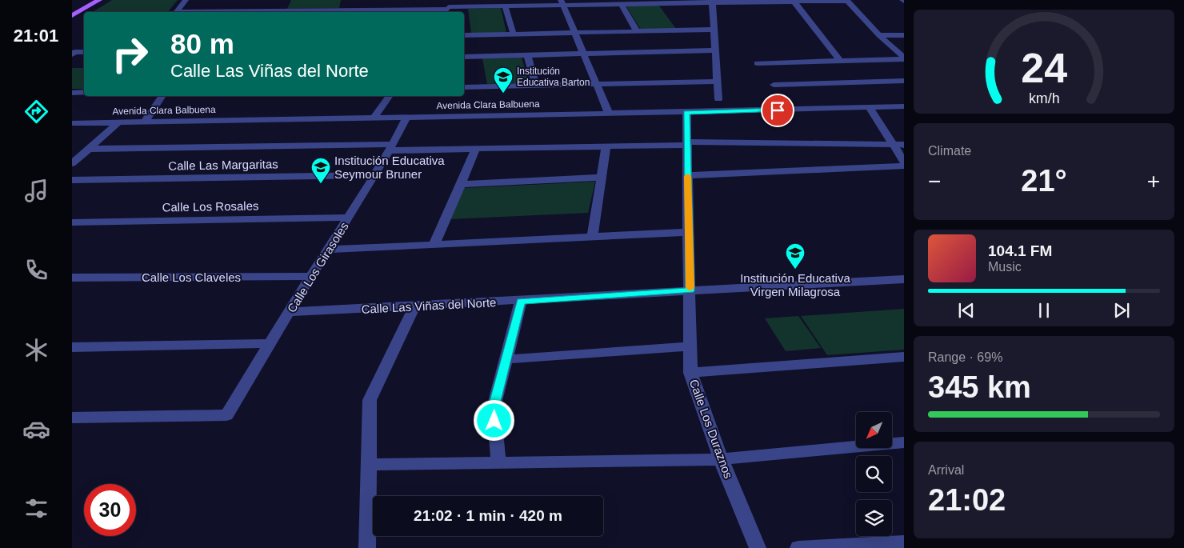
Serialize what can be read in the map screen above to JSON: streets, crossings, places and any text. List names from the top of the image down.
{
  "streets": {
    "street": [
      "Avenida Clara Balbuena",
      "Calle Las Margaritas",
      "Calle Los Rosales",
      "Calle Los Girasoles",
      "Calle Los Claveles",
      "Calle Las Viñas del Norte",
      "Calle Los Duraznos"
    ]
  },
  "crossings": [
    ["Avenida Clara Balbuena", "Calle Los Girasoles"],
    ["Avenida Clara Balbuena", "Calle Los Duraznos"],
    ["Calle Las Margaritas", "Calle Los Girasoles"],
    ["Calle Los Rosales", "Calle Los Girasoles"],
    ["Calle Los Girasoles", "Calle Los Claveles"],
    ["Calle Los Girasoles", "Calle Las Viñas del Norte"],
    ["Calle Las Viñas del Norte", "Calle Los Duraznos"]
  ],
  "places": {
    "school or university": ["Institución Educativa Barton", "Institución Educativa Seymour Bruner", "Institución Educativa Virgen Milagrosa"]
  },
  "north": "bottom left",
  "page": {
    "tabs": "21:01",
    "turn": ["80 m", "Calle Las Viñas del Norte"],
    "tile": [
      "Climate",
      ["Range · 69%", "345 km"],
      ["Arrival", "21:02"]
    ],
    "heat": ["−", "21°", "+"],
    "song": ["104.1 FM", "Music"],
    "limit": "30",
    "trip": "21:02 · 1 min · 420 m",
    "gauge": ["24", "km/h"]
  }
}
